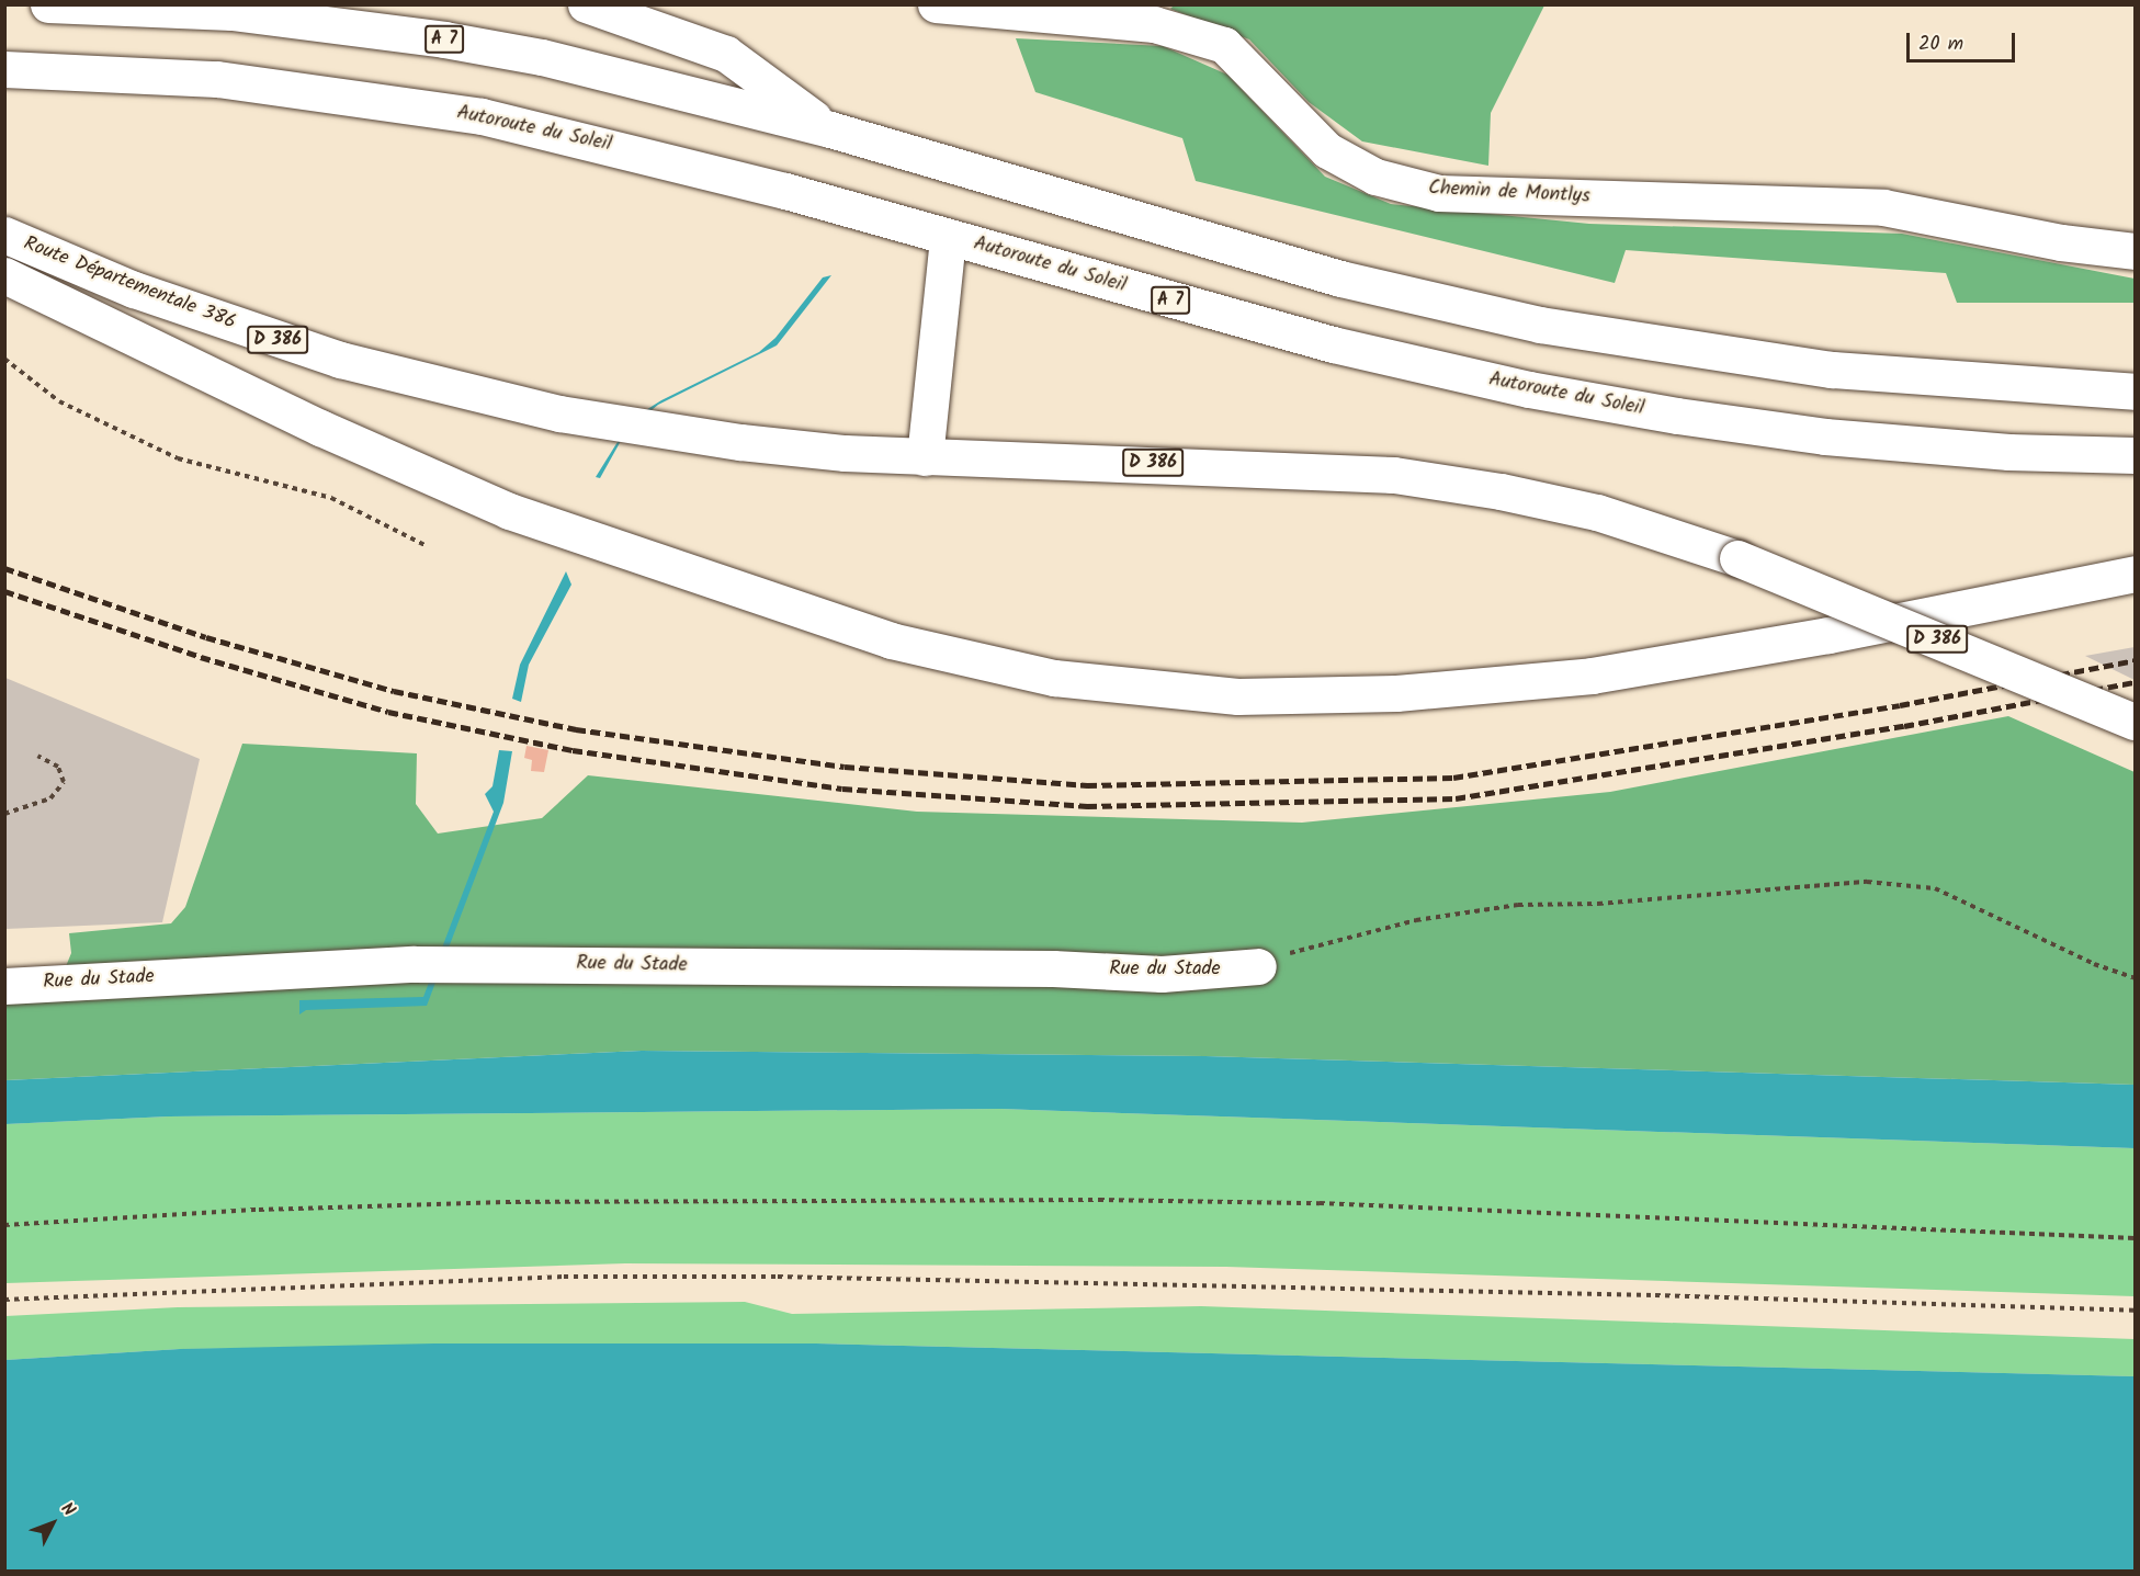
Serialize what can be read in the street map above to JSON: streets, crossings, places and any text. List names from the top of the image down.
{
  "streets": {
    "main road": [
      "A 7",
      "Autoroute du Soleil",
      "Chemin de Montlys",
      "Route Départementale 386",
      "D 386",
      "Rue du Stade"
    ]
  },
  "crossings": [
    ["Route Départementale 386", "D 386"]
  ],
  "scale_bar": "20 m",
  "north": "top right"
}
